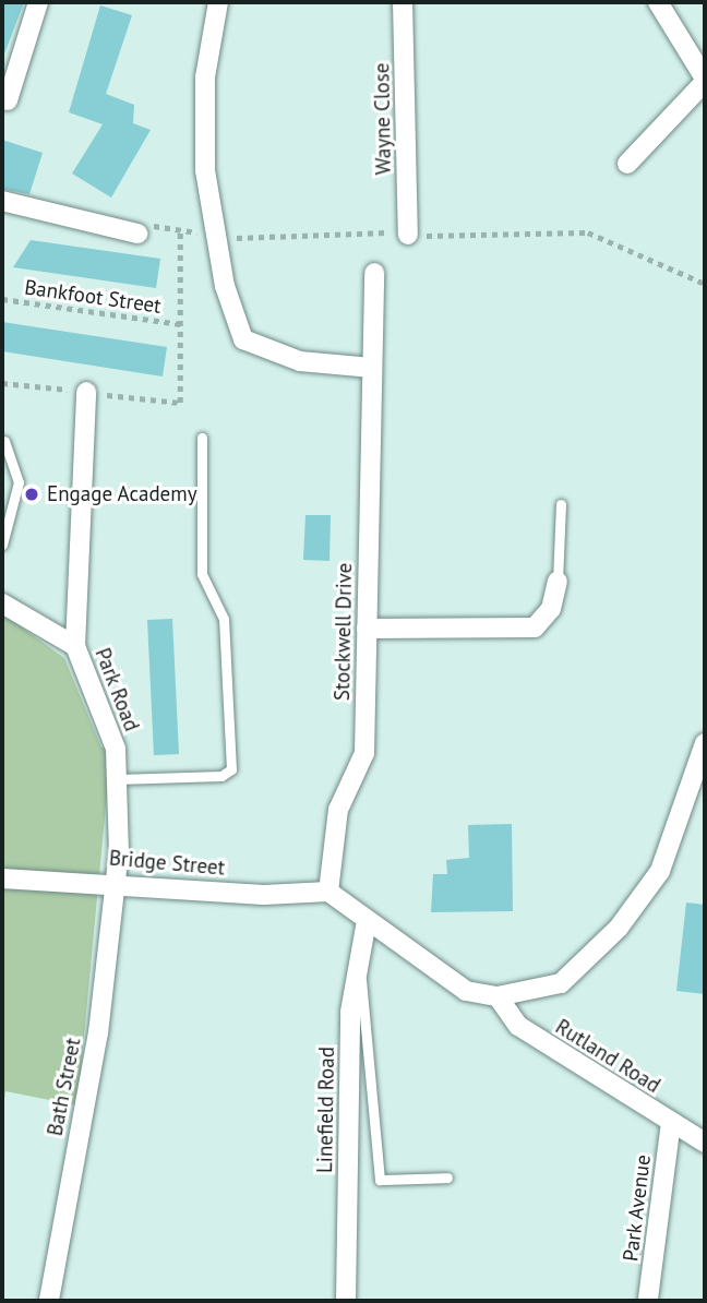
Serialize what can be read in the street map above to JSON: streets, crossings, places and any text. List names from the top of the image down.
{
  "streets": {
    "street": [
      "Wayne Close",
      "Stockwell Drive",
      "Park Road",
      "Bridge Street",
      "Rutland Road",
      "Bath Street",
      "Linefield Road",
      "Park Avenue"
    ],
    "path": ["Bankfoot Street"]
  },
  "crossings": [
    ["Stockwell Drive", "Bridge Street"],
    ["Park Road", "Bridge Street"],
    ["Park Road", "Bath Street"],
    ["Bridge Street", "Bath Street"],
    ["Rutland Road", "Park Avenue"]
  ],
  "places": ["Engage Academy"]
}
